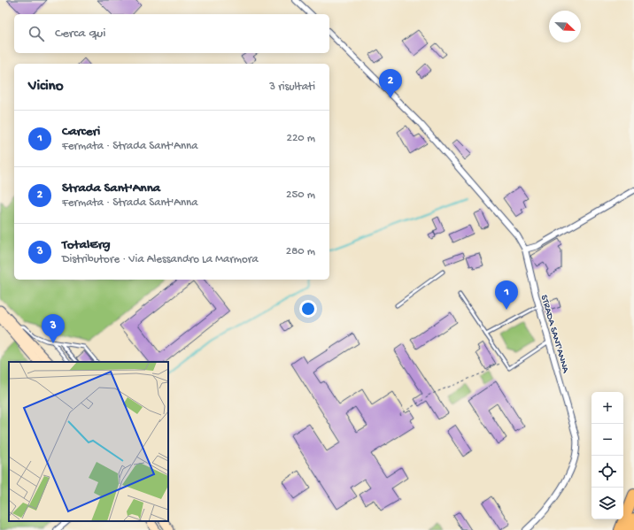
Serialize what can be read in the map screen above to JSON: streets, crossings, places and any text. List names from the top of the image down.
{
  "streets": {
    "street": ["STRADA SANT'ANNA"]
  },
  "north": "bottom right",
  "page": {
    "search": "Cerca qui",
    "heading": ["Vicino", "3 risultati"],
    "pins": ["2", "1", "3"],
    "list": [
      {
        "mark": "1",
        "name": "Carceri",
        "note": "Fermata · Strada Sant'Anna",
        "value": "220 m"
      },
      {
        "mark": "2",
        "name": "Strada Sant'Anna",
        "note": "Fermata · Strada Sant'Anna",
        "value": "250 m"
      },
      {
        "mark": "3",
        "name": "TotalErg",
        "note": "Distributore · Via Alessandro La Marmora",
        "value": "280 m"
      }
    ],
    "map_buttons": ["+", "−"]
  }
}
